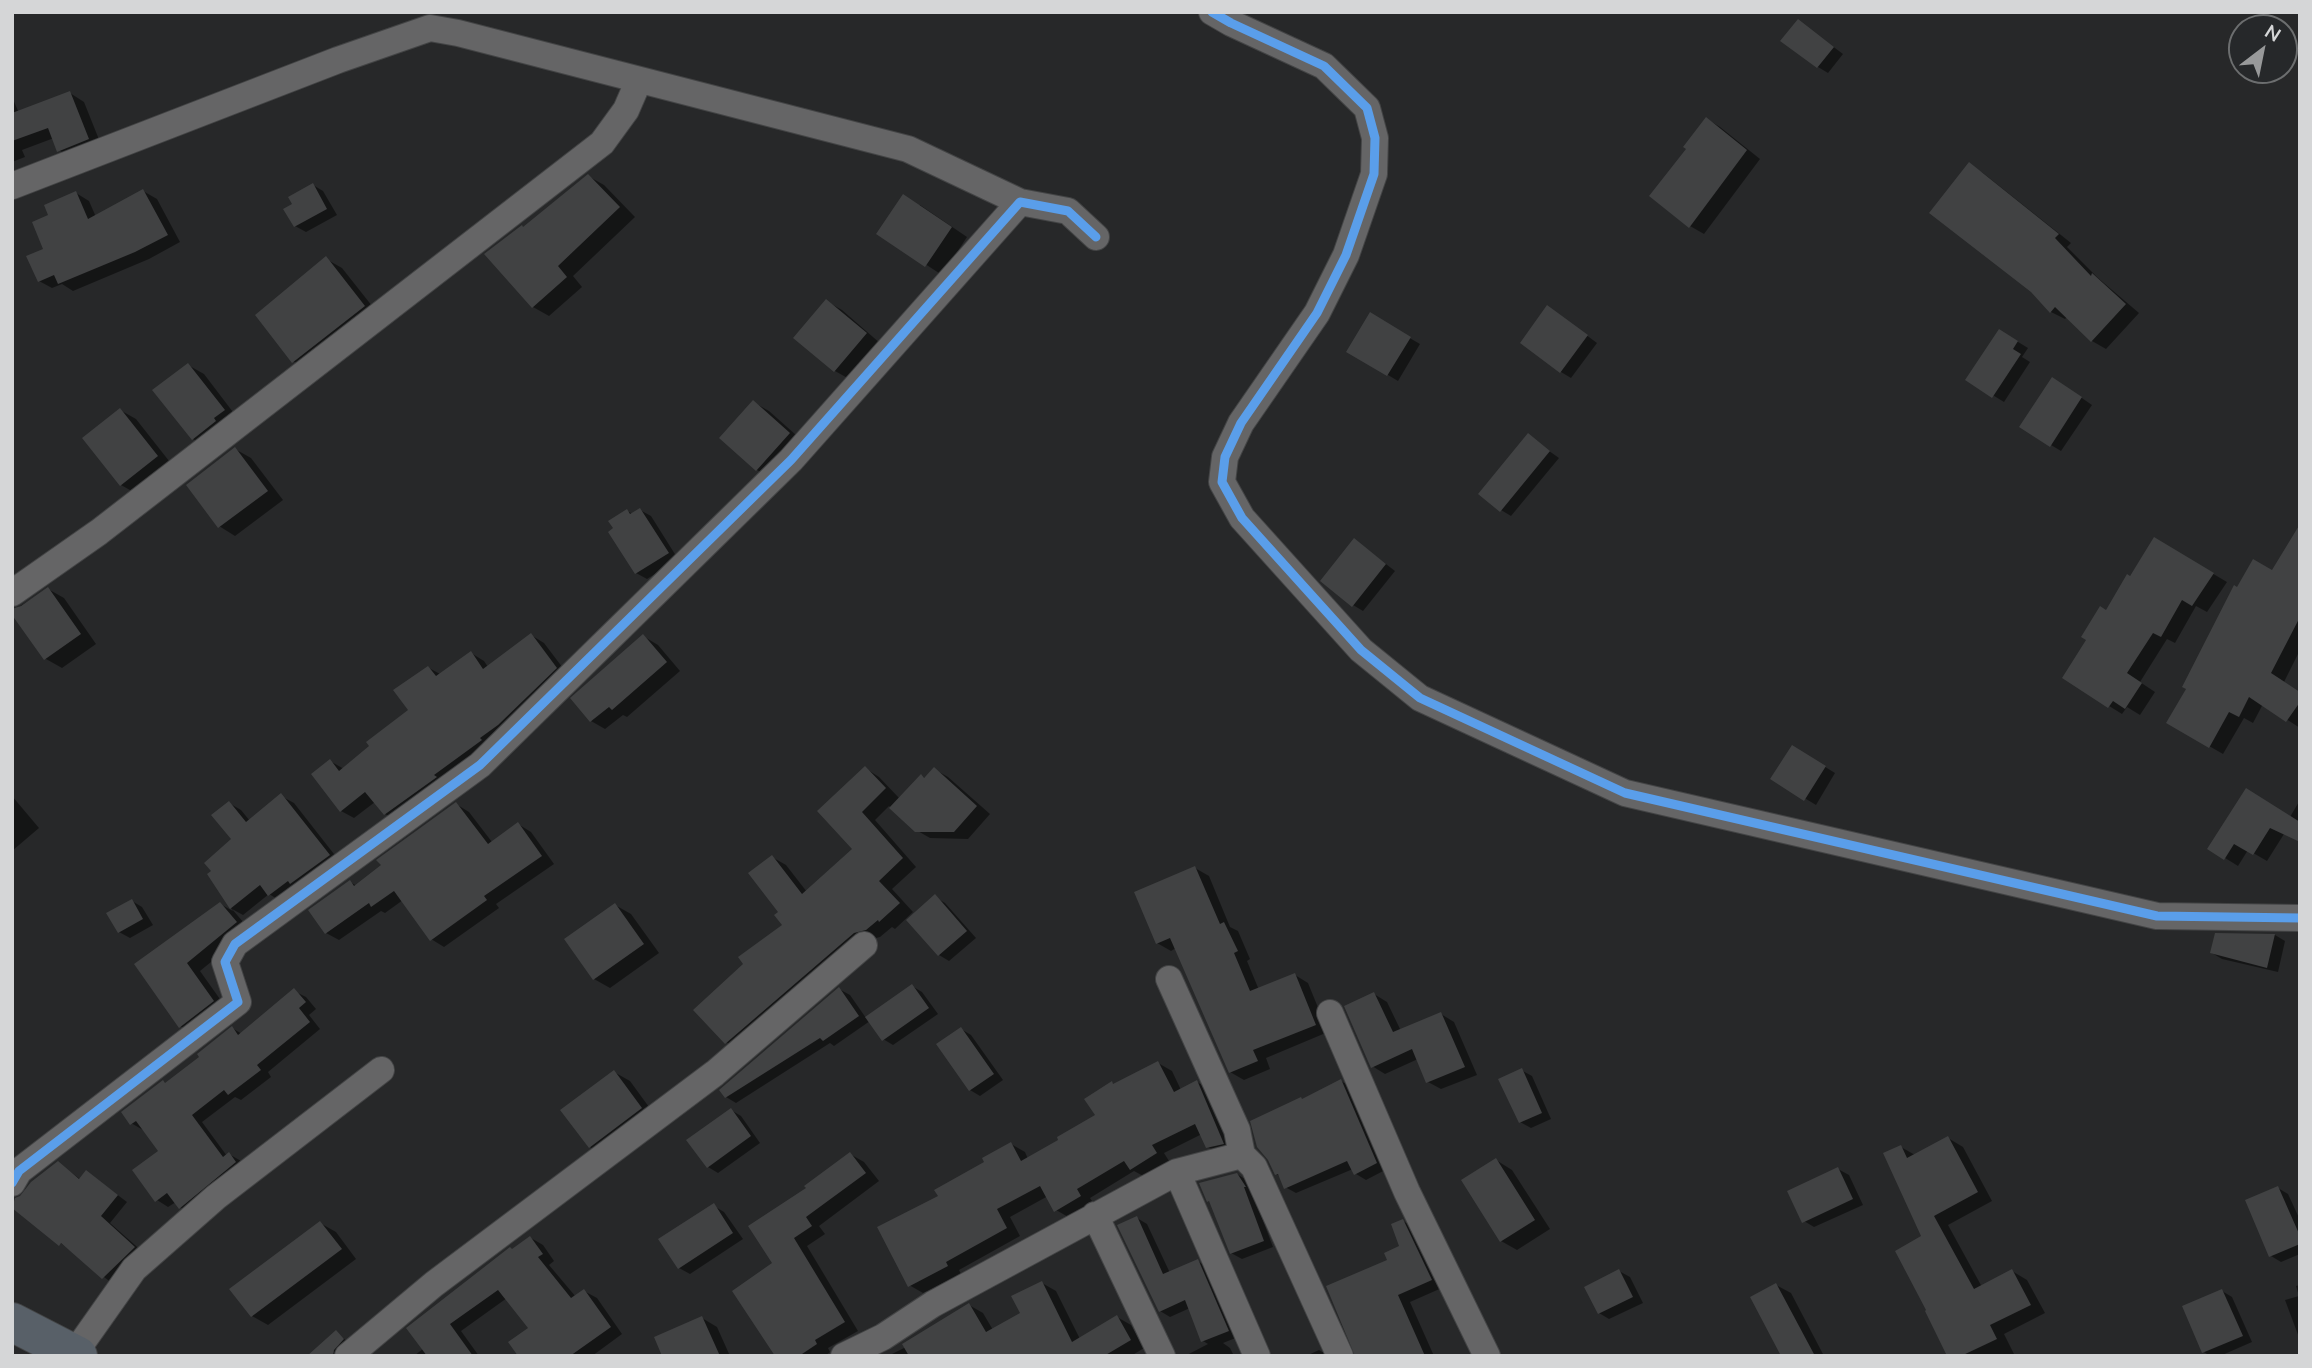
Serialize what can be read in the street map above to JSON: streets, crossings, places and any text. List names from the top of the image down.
{
  "north": "top right"
}
